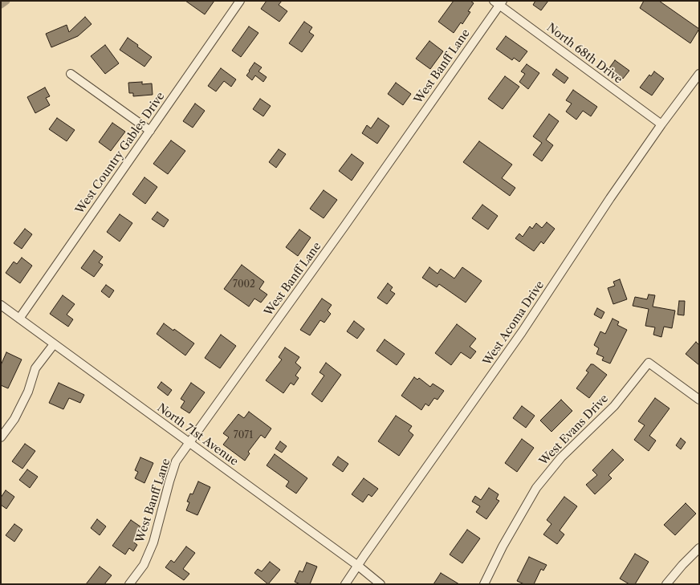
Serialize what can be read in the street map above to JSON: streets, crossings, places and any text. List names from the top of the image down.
{
  "streets": {
    "street": [
      "North 68th Drive",
      "West Banff Lane",
      "West Country Gables Drive",
      "West Acoma Drive",
      "West Evans Drive",
      "North 71st Avenue"
    ]
  },
  "crossings": [
    ["North 68th Drive", "West Banff Lane"],
    ["North 68th Drive", "West Acoma Drive"],
    ["West Banff Lane", "North 71st Avenue"],
    ["West Country Gables Drive", "North 71st Avenue"],
    ["West Acoma Drive", "North 71st Avenue"]
  ],
  "house_numbers": ["7002", "7071"]
}
